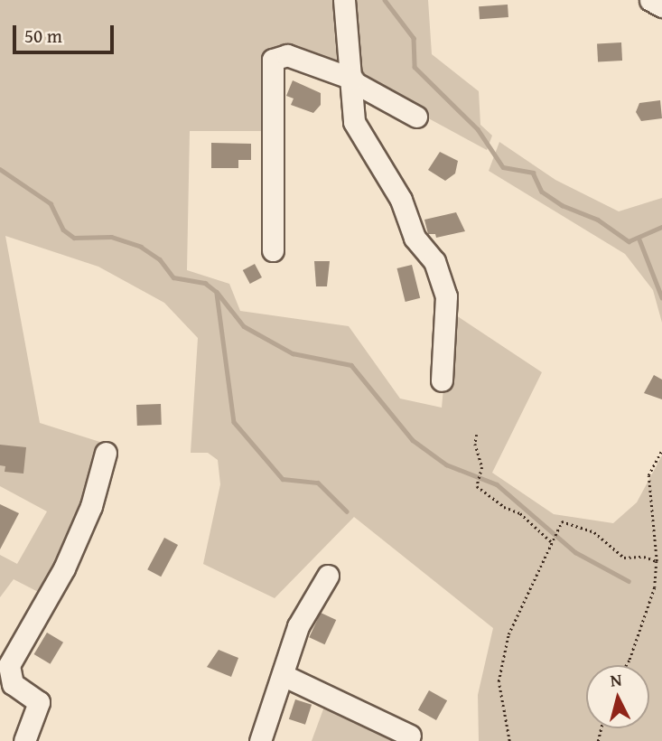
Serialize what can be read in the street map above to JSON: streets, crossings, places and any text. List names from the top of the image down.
{
  "scale_bar": "50 m",
  "north": "top"
}
